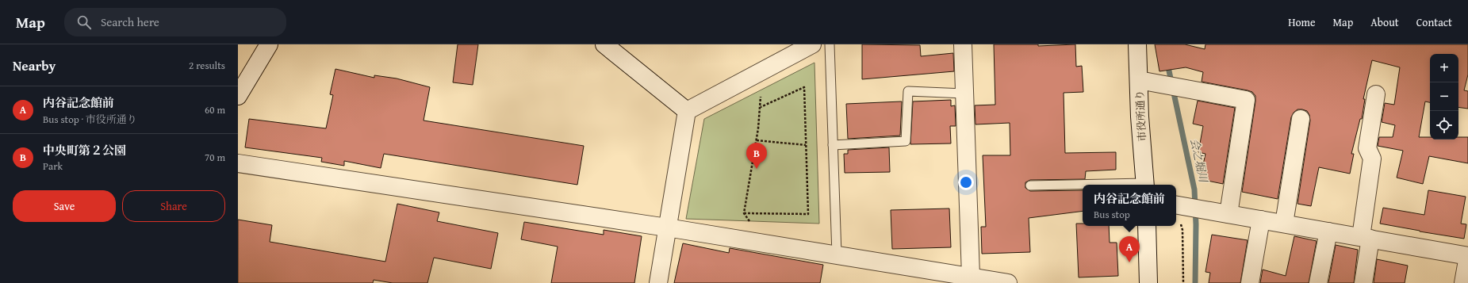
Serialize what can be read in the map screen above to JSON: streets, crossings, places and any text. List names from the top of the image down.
{
  "streets": {
    "street": ["市役所通り"]
  },
  "water": ["会之堀川"],
  "page": {
    "header": "Map",
    "search": "Search here",
    "nav": [
      "Home",
      "Map",
      "About",
      "Contact"
    ],
    "heading": ["Nearby", "2 results"],
    "map_buttons": ["+", "−"],
    "list": [
      {
        "mark": "A",
        "name": "内谷記念館前",
        "note": "Bus stop · 市役所通り",
        "value": "60 m"
      },
      {
        "mark": "B",
        "name": "中央町第２公園",
        "note": "Park",
        "value": "70 m"
      }
    ],
    "pins": ["B", "A"],
    "buttons": ["Save", "Share"],
    "popup": ["内谷記念館前", "Bus stop"]
  }
}
